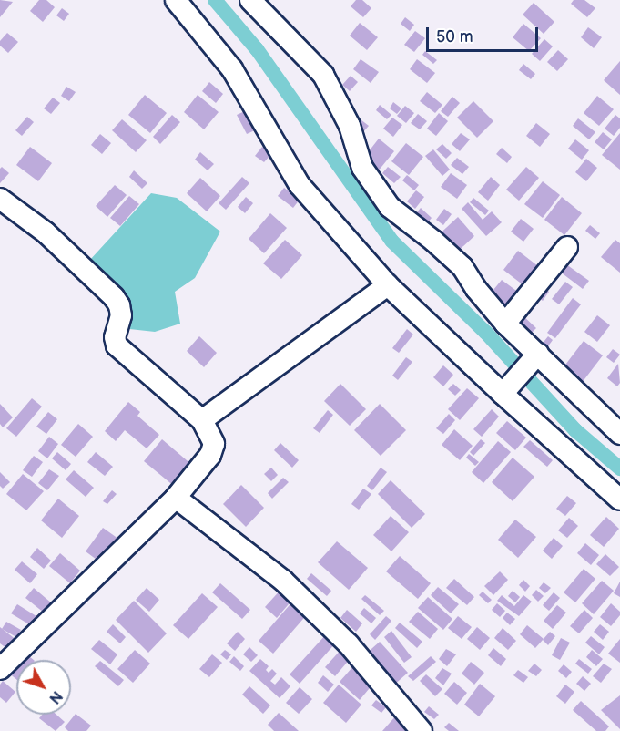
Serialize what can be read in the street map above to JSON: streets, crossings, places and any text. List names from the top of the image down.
{
  "scale_bar": "50 m",
  "north": "bottom right"
}
